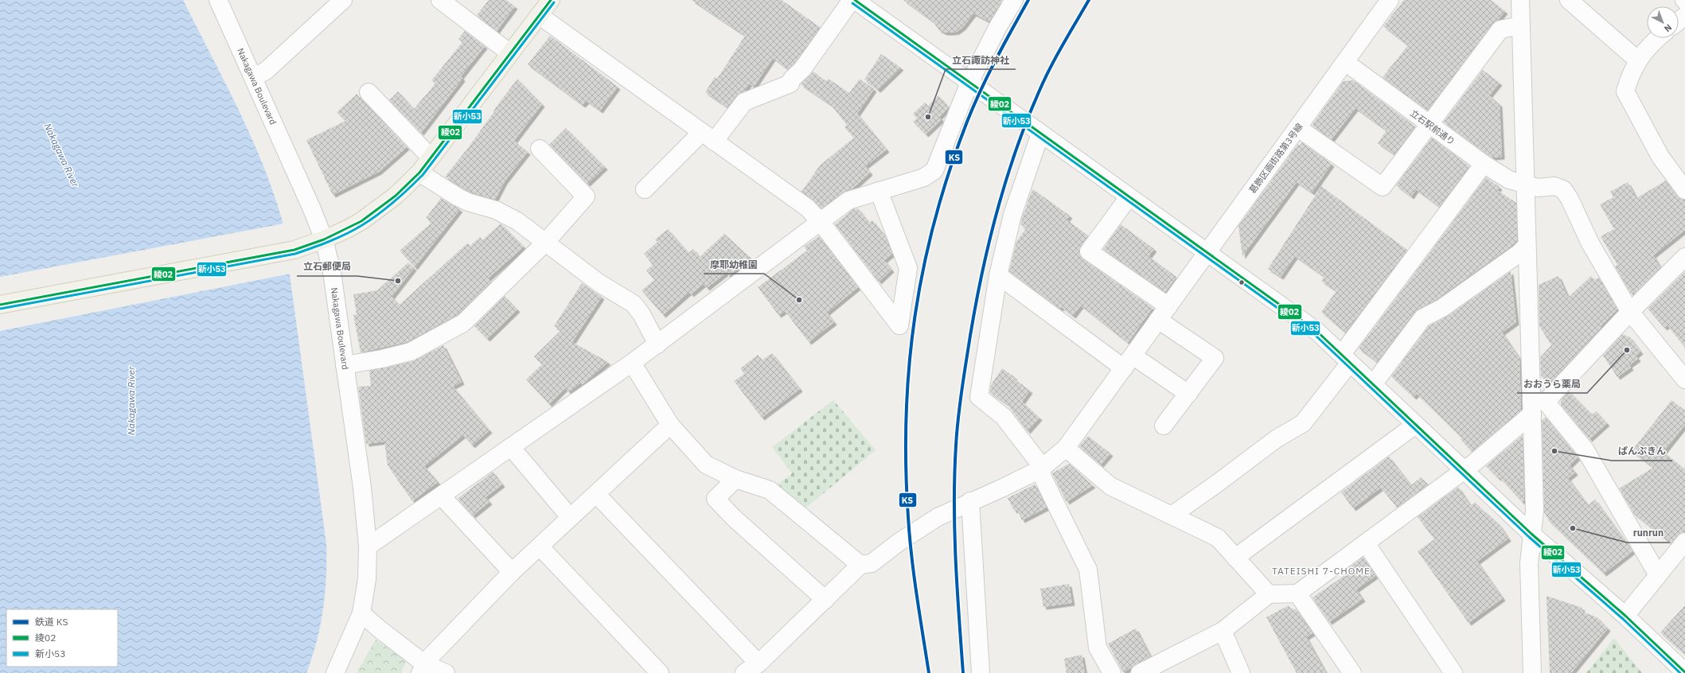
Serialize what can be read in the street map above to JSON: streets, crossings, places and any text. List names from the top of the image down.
{
  "streets": {
    "street": ["Nakagawa Boulevard", "立石駅前通り", "葛飾区画街路第3号線"]
  },
  "crossings": [
    ["立石駅前通り", "葛飾区画街路第3号線"]
  ],
  "districts": ["TATEISHI 7-CHOME"],
  "water": ["Nakagawa River"],
  "places": [
    "立石諏訪神社",
    "立石郵便局",
    "摩耶幼稚園",
    "おおうら薬局",
    "ぱんぷきん",
    "runrun"
  ],
  "lines": ["rail line KS", "transit line 綾02", "transit line 新小53"],
  "legend": ["鉄道 KS", "綾02", "新小53"],
  "north": "bottom right"
}
